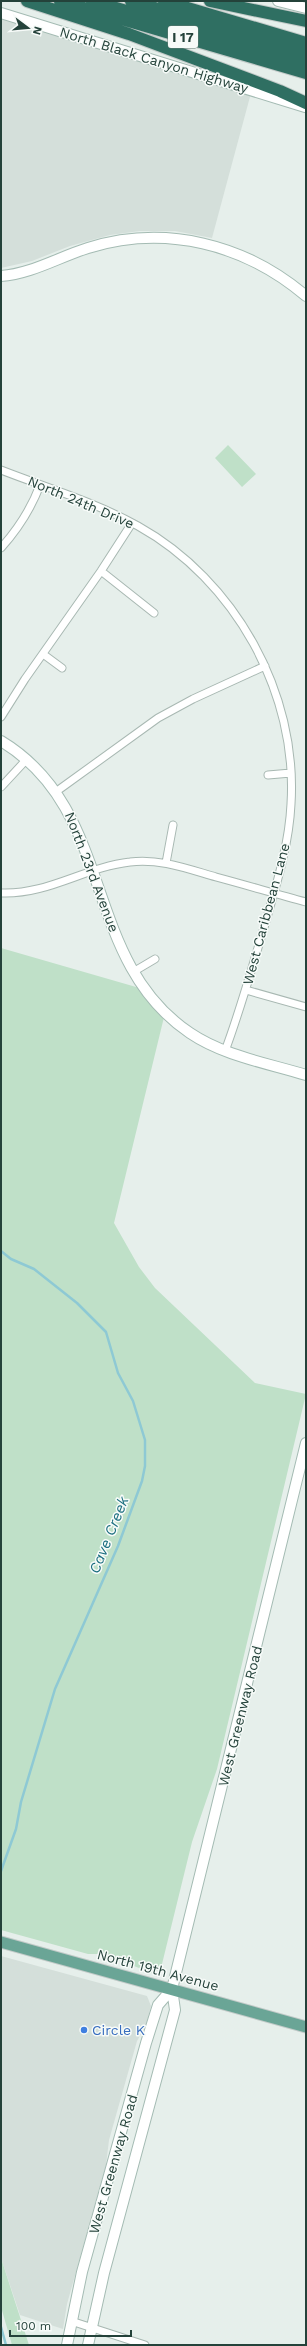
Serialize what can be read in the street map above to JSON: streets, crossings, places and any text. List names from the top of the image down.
{
  "streets": {
    "highway": ["I 17"],
    "main road": [
      "North Black Canyon Highway",
      "North 23rd Avenue",
      "West Greenway Road",
      "North 19th Avenue"
    ],
    "street": ["North 24th Drive", "West Caribbean Lane"]
  },
  "crossings": [
    ["North 24th Drive", "West Caribbean Lane"],
    ["North 23rd Avenue", "West Caribbean Lane"],
    ["West Greenway Road", "North 19th Avenue"]
  ],
  "water": ["Cave Creek"],
  "places": ["Circle K"],
  "scale_bar": "100 m",
  "north": "right"
}
